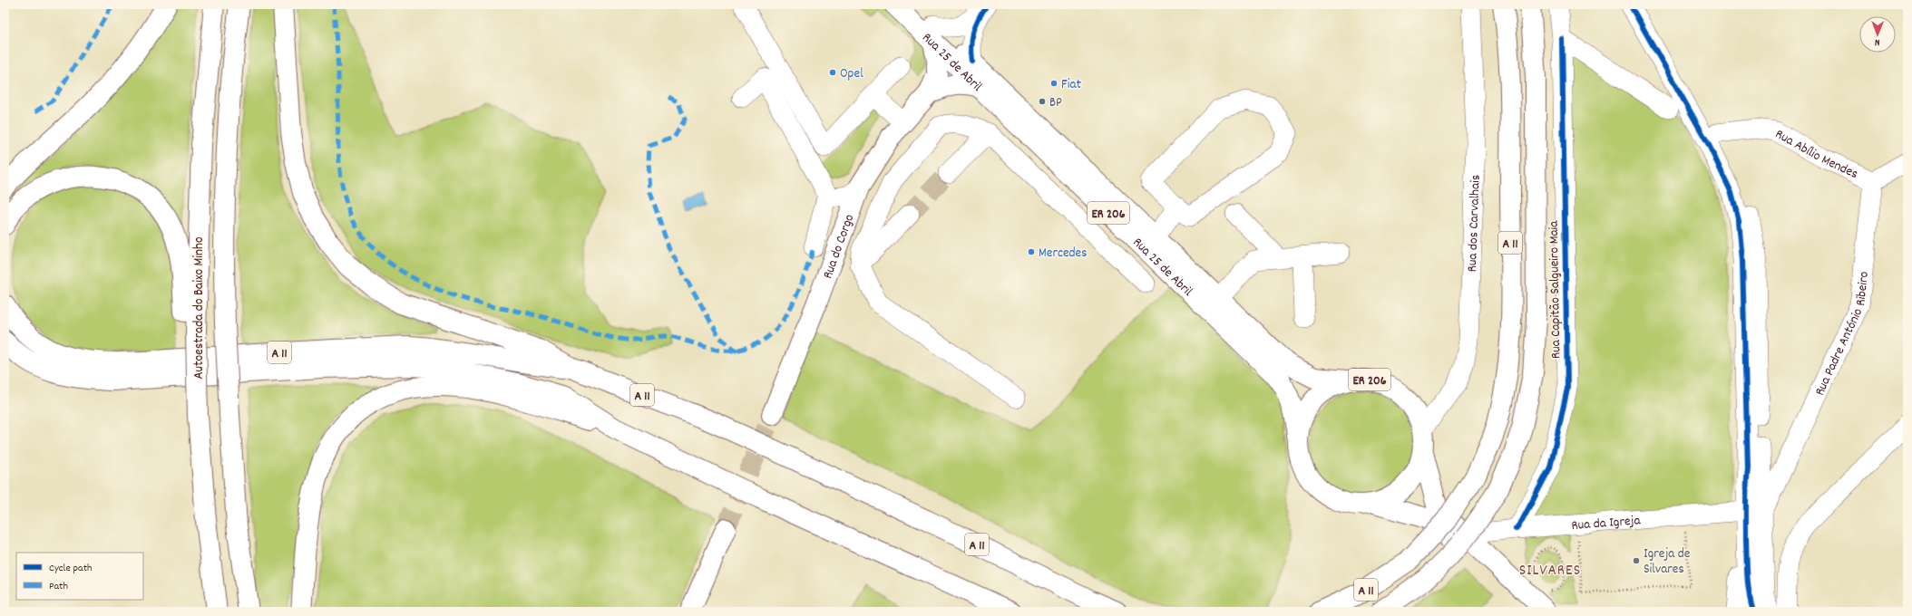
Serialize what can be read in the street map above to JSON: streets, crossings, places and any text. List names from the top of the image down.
{
  "streets": {
    "main road": [
      "Rua 25 de Abril",
      "ER 206",
      "A 11",
      "Rua do Corgo",
      "Autoestrada do Baixo Minho"
    ],
    "street": [
      "Rua Abílio Mendes",
      "Rua dos Carvalhais",
      "Rua Capitão Salgueiro Maia",
      "Rua Padre António Ribeiro",
      "Rua da Igreja"
    ]
  },
  "crossings": [
    ["Rua 25 de Abril", "ER 206"],
    ["Rua 25 de Abril", "Rua dos Carvalhais"],
    ["Rua 25 de Abril", "Rua do Corgo"],
    ["Rua Abílio Mendes", "Rua Padre António Ribeiro"],
    ["ER 206", "Rua dos Carvalhais"],
    ["ER 206", "Rua da Igreja"],
    ["Rua Capitão Salgueiro Maia", "Rua da Igreja"],
    ["Rua Padre António Ribeiro", "Rua da Igreja"]
  ],
  "districts": ["SILVARES"],
  "places": [
    "Opel",
    "Fiat",
    "BP",
    "Mercedes",
    "Igreja de Silvares"
  ],
  "legend": ["Cycle path", "Path"],
  "north": "bottom"
}
